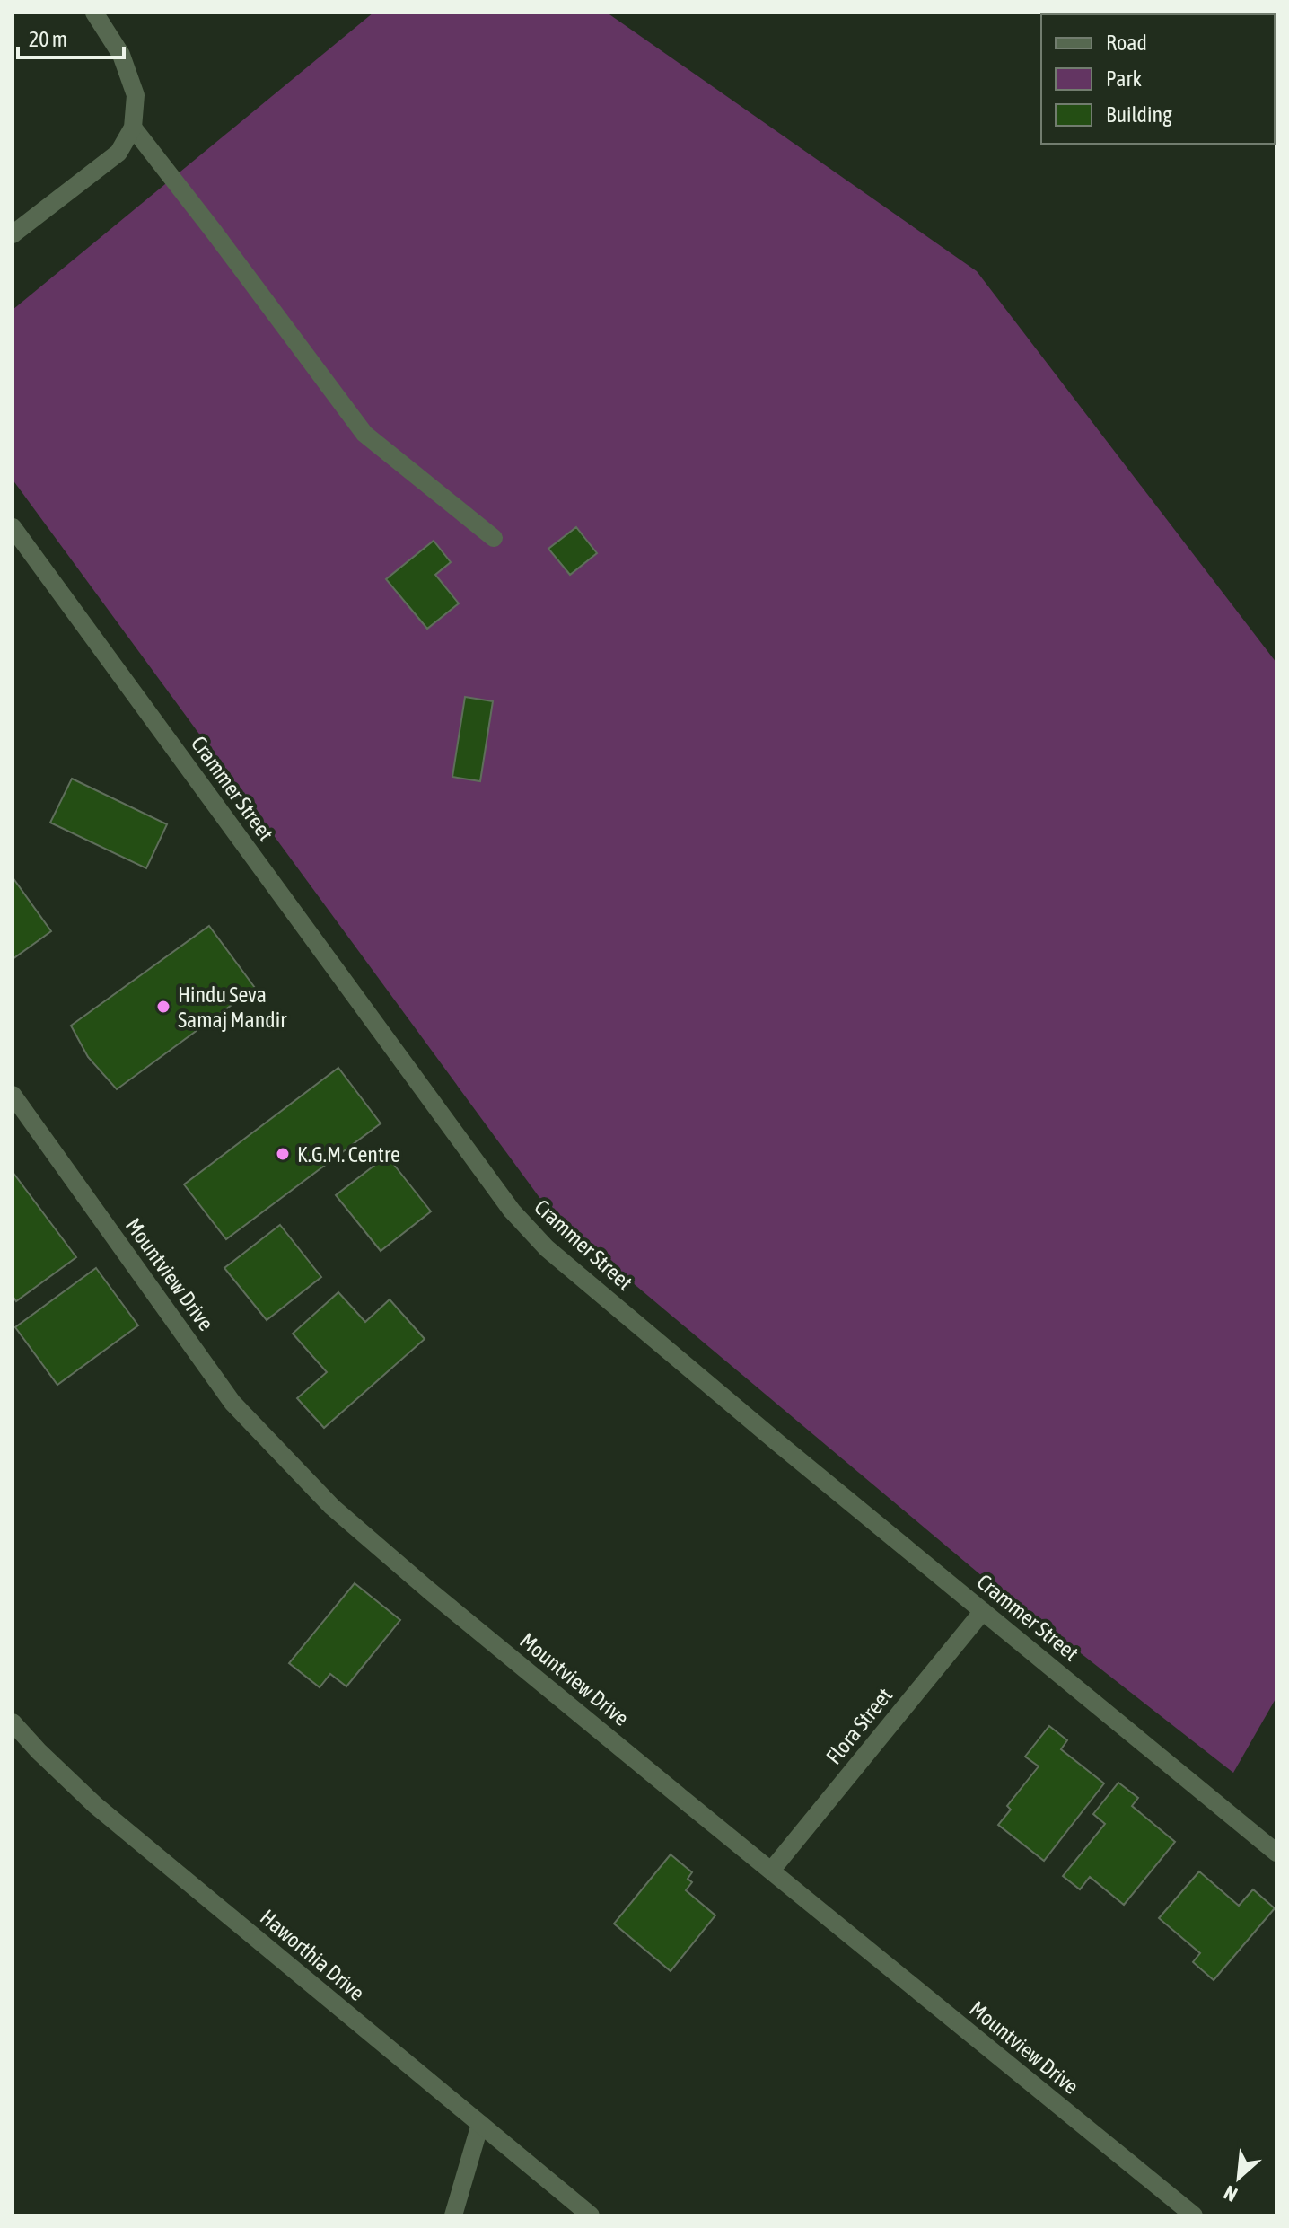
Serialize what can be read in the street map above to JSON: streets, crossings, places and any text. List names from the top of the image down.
{
  "streets": {
    "street": [
      "Crammer Street",
      "Mountview Drive",
      "Flora Street",
      "Haworthia Drive"
    ]
  },
  "crossings": [
    ["Crammer Street", "Flora Street"],
    ["Mountview Drive", "Flora Street"]
  ],
  "places": ["Hindu Seva Samaj Mandir", "K.G.M. Centre"],
  "legend": ["Road", "Park", "Building"],
  "scale_bar": "20 m",
  "north": "bottom left"
}
